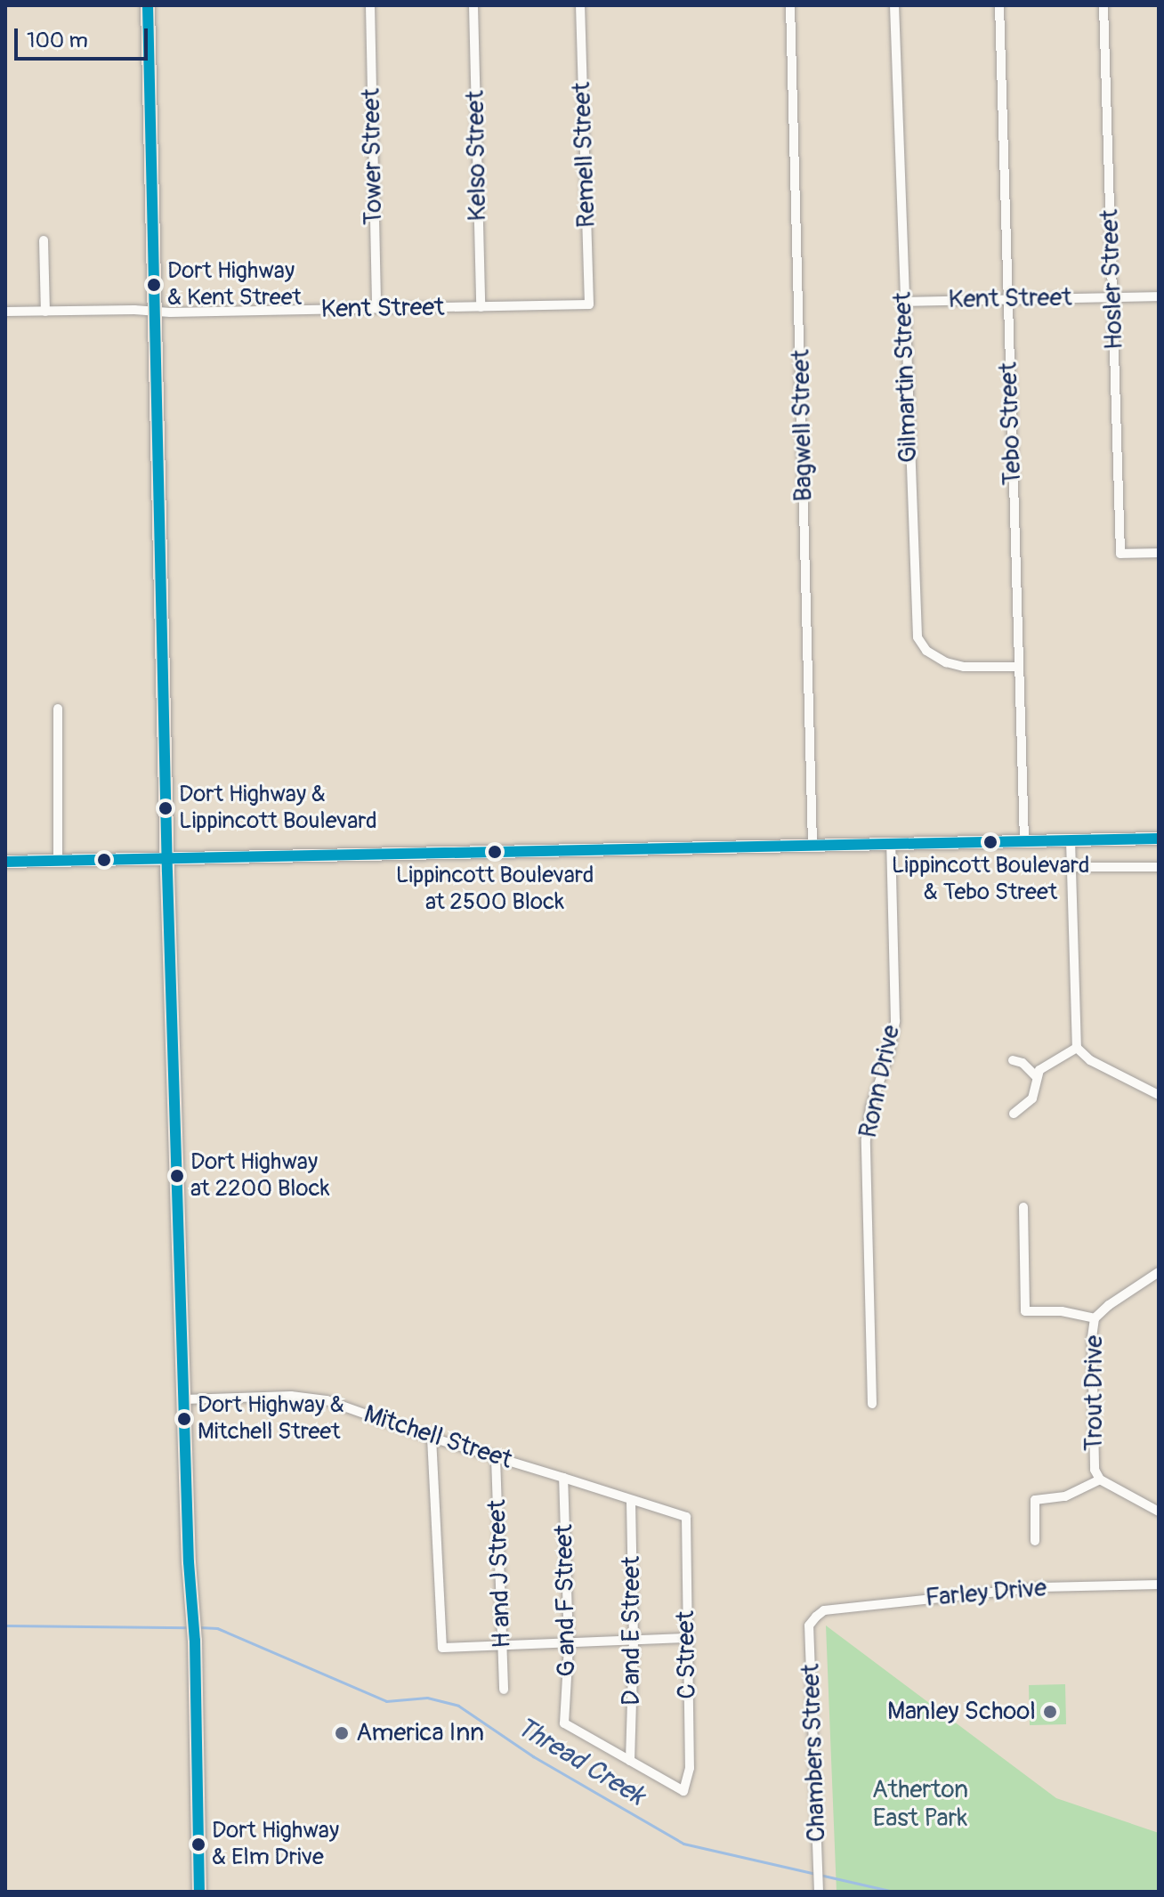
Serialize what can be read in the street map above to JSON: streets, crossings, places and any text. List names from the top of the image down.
{
  "streets": {
    "street": [
      "Remell Street",
      "Kelso Street",
      "Tower Street",
      "Hosler Street",
      "Kent Street",
      "Gilmartin Street",
      "Tebo Street",
      "Bagwell Street",
      "Ronn Drive",
      "Trout Drive",
      "Mitchell Street",
      "H and J Street",
      "Farley Drive",
      "G and F Street",
      "D and E Street",
      "C Street",
      "Chambers Street"
    ]
  },
  "crossings": [
    ["Remell Street", "Kent Street"],
    ["Kelso Street", "Kent Street"],
    ["Tower Street", "Kent Street"],
    ["Hosler Street", "Kent Street"],
    ["Kent Street", "Gilmartin Street"],
    ["Kent Street", "Tebo Street"],
    ["Gilmartin Street", "Tebo Street"],
    ["Mitchell Street", "H and J Street"],
    ["Mitchell Street", "G and F Street"],
    ["Mitchell Street", "D and E Street"],
    ["Mitchell Street", "C Street"],
    ["Farley Drive", "Chambers Street"],
    ["G and F Street", "D and E Street"],
    ["G and F Street", "C Street"],
    ["D and E Street", "C Street"]
  ],
  "water": ["Thread Creek"],
  "parks": ["Atherton East Park"],
  "places": [
    "Dort Highway & Kent Street",
    "Dort Highway & Lippincott Boulevard",
    "Lippincott Boulevard & Tebo Street",
    "Lippincott Boulevard at 2500 Block",
    "Dort Highway at 2200 Block",
    "Dort Highway & Mitchell Street",
    "Manley School",
    "America Inn",
    "Dort Highway & Elm Drive"
  ],
  "scale_bar": "100 m"
}
